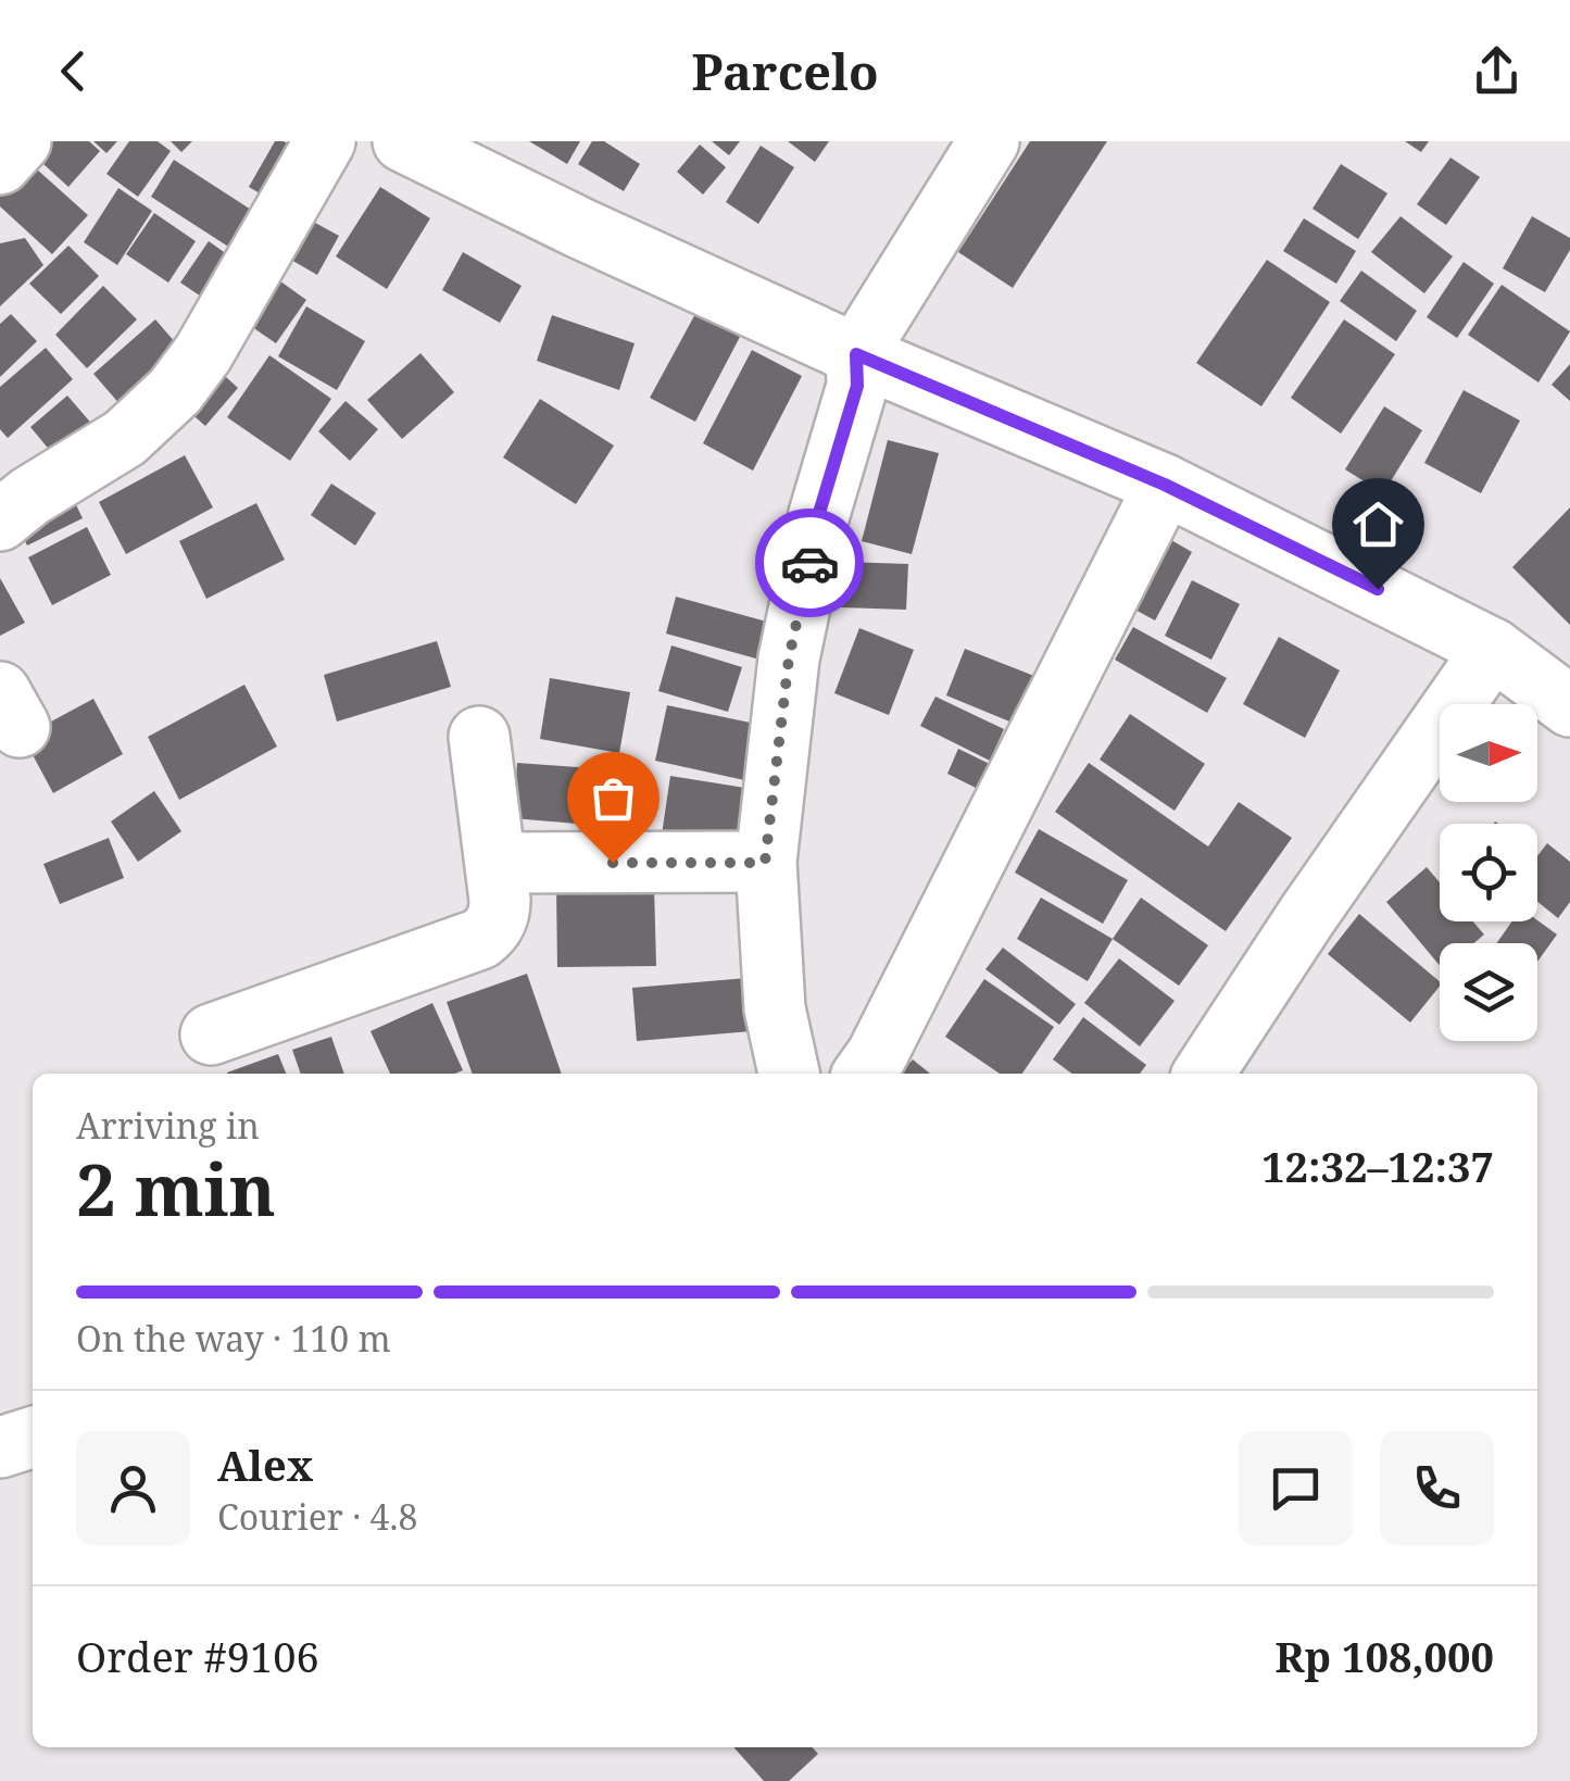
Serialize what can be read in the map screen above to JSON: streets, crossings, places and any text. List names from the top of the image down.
{
  "north": "right",
  "page": {
    "header": "Parcelo",
    "heading": ["2 min", "Arriving in", "12:32–12:37"],
    "panel": [
      "Alex",
      "Courier · 4.8",
      "Order #9106",
      "Rp 108,000"
    ],
    "bar": "On the way · 110 m"
  }
}
